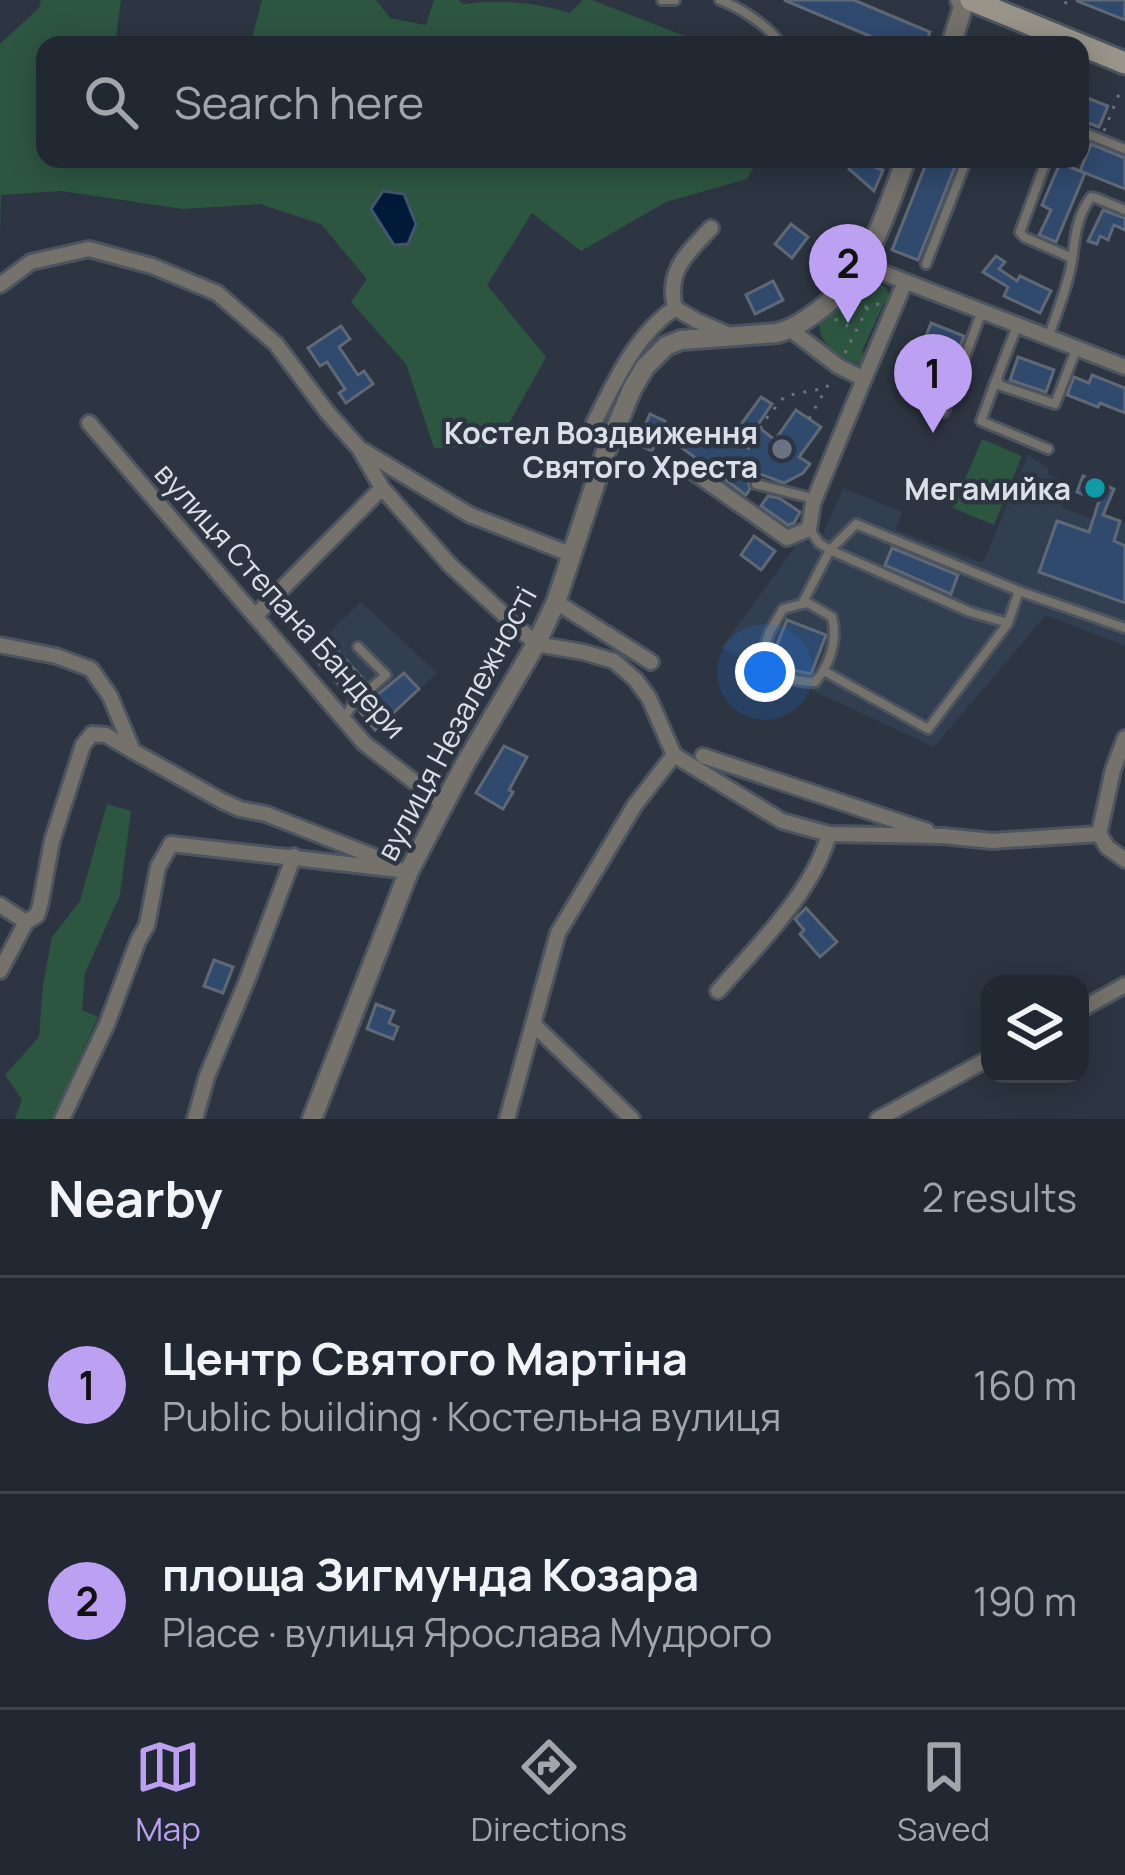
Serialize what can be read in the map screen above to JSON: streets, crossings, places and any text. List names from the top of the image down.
{
  "streets": {
    "street": ["вулиця Степана Бандери", "вулиця Незалежності"]
  },
  "crossings": [
    ["вулиця Степана Бандери", "вулиця Незалежності"]
  ],
  "places": ["Костел Воздвиження Святого Хреста", "Мегамийка"],
  "page": {
    "search": "Search here",
    "pins": ["2", "1"],
    "heading": ["Nearby", "2 results"],
    "list": [
      {
        "mark": "1",
        "name": "Центр Святого Мартіна",
        "note": "Public building · Костельна вулиця",
        "value": "160 m"
      },
      {
        "mark": "2",
        "name": "площа Зигмунда Козара",
        "note": "Place · вулиця Ярослава Мудрого",
        "value": "190 m"
      }
    ],
    "nav": ["Map", "Directions", "Saved"]
  }
}
